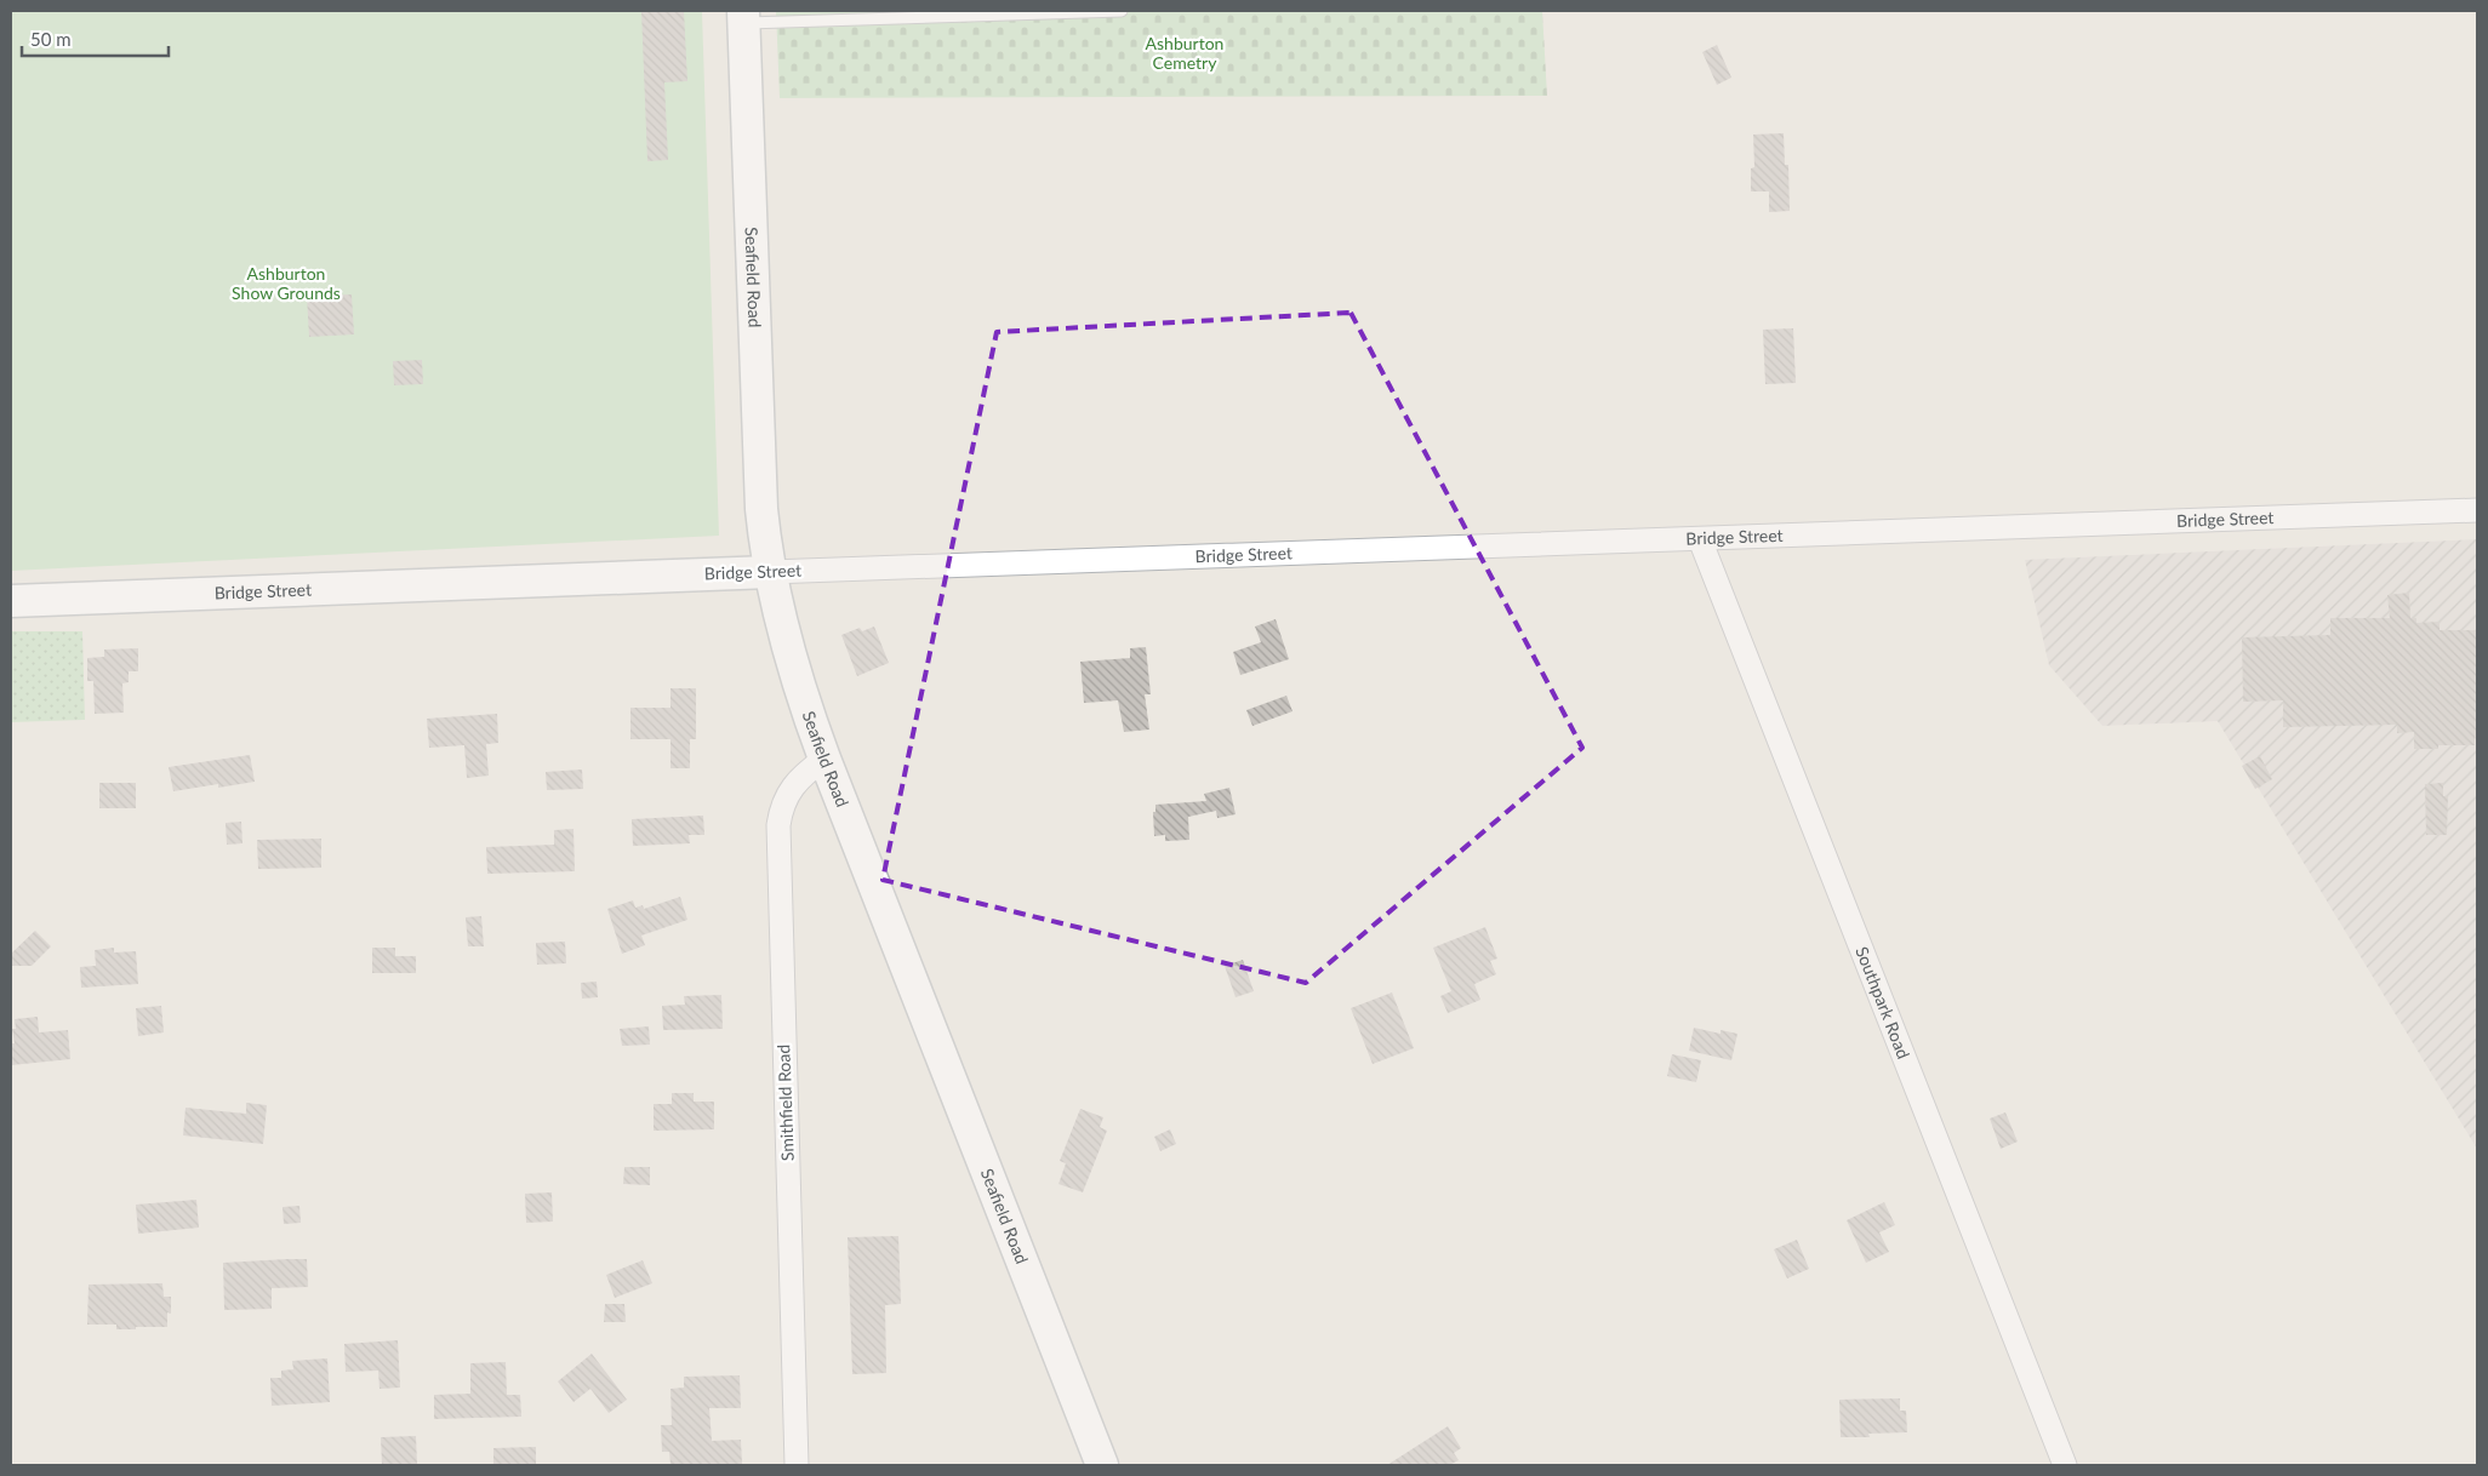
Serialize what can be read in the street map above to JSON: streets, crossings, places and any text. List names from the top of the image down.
{
  "streets": {
    "street": [
      "Seafield Road",
      "Bridge Street",
      "Southpark Road",
      "Smithfield Road"
    ]
  },
  "crossings": [
    ["Seafield Road", "Bridge Street"],
    ["Seafield Road", "Smithfield Road"],
    ["Bridge Street", "Southpark Road"]
  ],
  "parks": ["Ashburton Cemetry", "Ashburton Show Grounds"],
  "scale_bar": "50 m"
}
